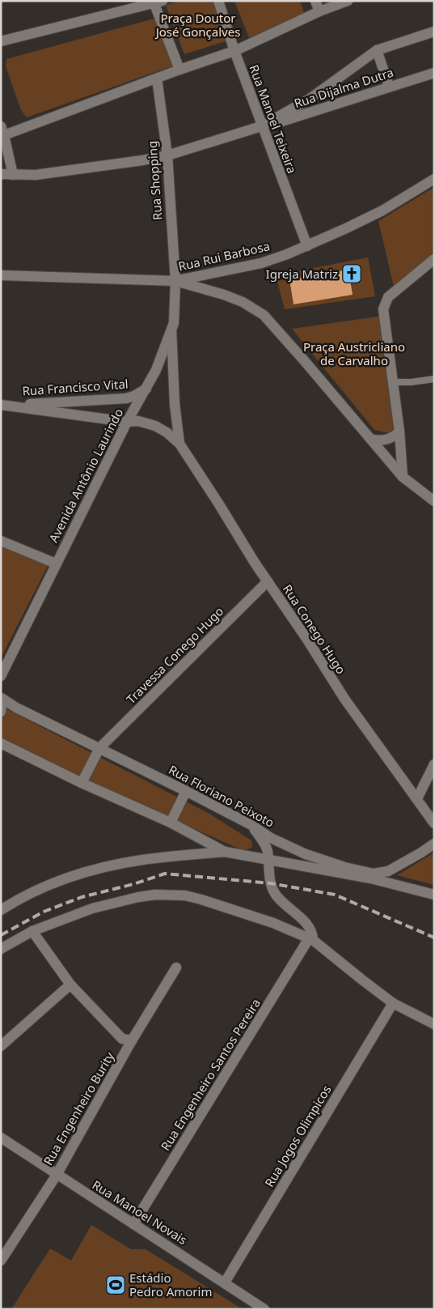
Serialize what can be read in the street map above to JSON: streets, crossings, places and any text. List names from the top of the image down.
{
  "streets": {
    "street": [
      "Rua Dijalma Dutra",
      "Rua Manoel Teixeira",
      "Rua Shopping",
      "Rua Rui Barbosa",
      "Rua Francisco Vital",
      "Avenida Antônio Laurindo",
      "Rua Conego Hugo",
      "Travessa Conego Hugo",
      "Rua Floriano Peixoto",
      "Rua Engenheiro Santos Pereira",
      "Rua Engenheiro Burity",
      "Rua Jogos Olimpicos",
      "Rua Manoel Novais"
    ]
  },
  "crossings": [
    ["Rua Dijalma Dutra", "Rua Manoel Teixeira"],
    ["Rua Manoel Teixeira", "Rua Rui Barbosa"],
    ["Rua Shopping", "Rua Rui Barbosa"],
    ["Rua Shopping", "Avenida Antônio Laurindo"],
    ["Rua Rui Barbosa", "Avenida Antônio Laurindo"],
    ["Rua Francisco Vital", "Avenida Antônio Laurindo"],
    ["Rua Francisco Vital", "Rua Conego Hugo"],
    ["Rua Conego Hugo", "Travessa Conego Hugo"],
    ["Travessa Conego Hugo", "Rua Floriano Peixoto"],
    ["Rua Engenheiro Santos Pereira", "Rua Manoel Novais"],
    ["Rua Engenheiro Burity", "Rua Manoel Novais"],
    ["Rua Jogos Olimpicos", "Rua Manoel Novais"]
  ],
  "parks": ["Praça Doutor José Gonçalves", "Praça Austricliano de Carvalho"],
  "places": {
    "church": ["Igreja Matriz"],
    "sports": ["Estádio Pedro Amorim"]
  }
}
